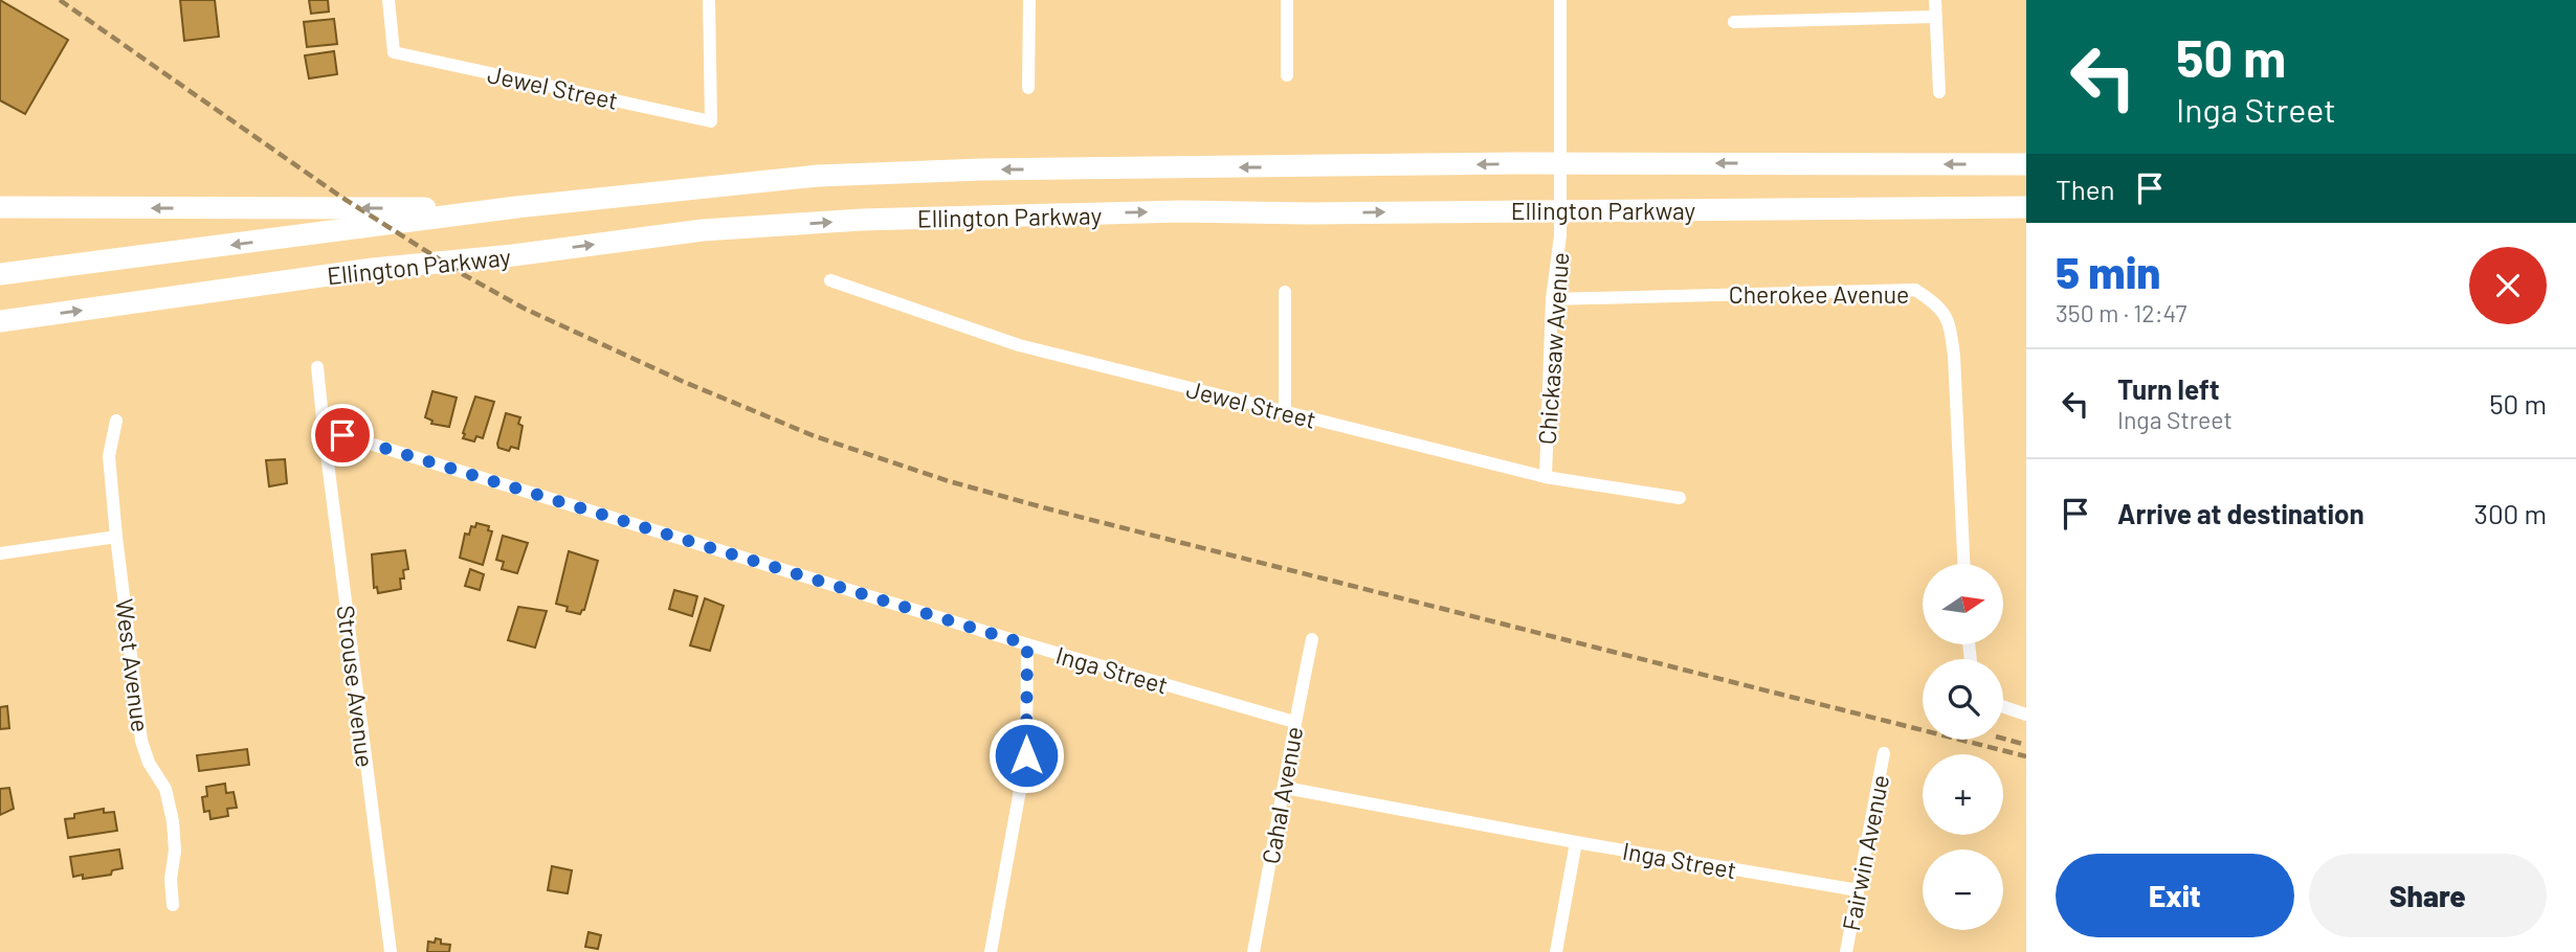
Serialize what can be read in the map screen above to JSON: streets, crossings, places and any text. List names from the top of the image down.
{
  "streets": {
    "highway": ["Ellington Parkway"],
    "street": [
      "Jewel Street",
      "Cherokee Avenue",
      "Chickasaw Avenue",
      "West Avenue",
      "Inga Street",
      "Strouse Avenue",
      "Cahal Avenue",
      "Fairwin Avenue"
    ]
  },
  "crossings": [
    ["Jewel Street", "Chickasaw Avenue"],
    ["Cherokee Avenue", "Chickasaw Avenue"],
    ["Inga Street", "Strouse Avenue"],
    ["Inga Street", "Cahal Avenue"],
    ["Inga Street", "Fairwin Avenue"]
  ],
  "north": "right",
  "page": {
    "turn": ["50 m", "Inga Street"],
    "then": "Then",
    "heading": ["5 min", "350 m · 12:47"],
    "list": [
      {
        "name": "Turn left",
        "note": "Inga Street",
        "value": "50 m"
      },
      {
        "name": "Arrive at destination",
        "value": "300 m"
      }
    ],
    "map_buttons": ["+", "−"],
    "buttons": ["Exit", "Share"]
  }
}
